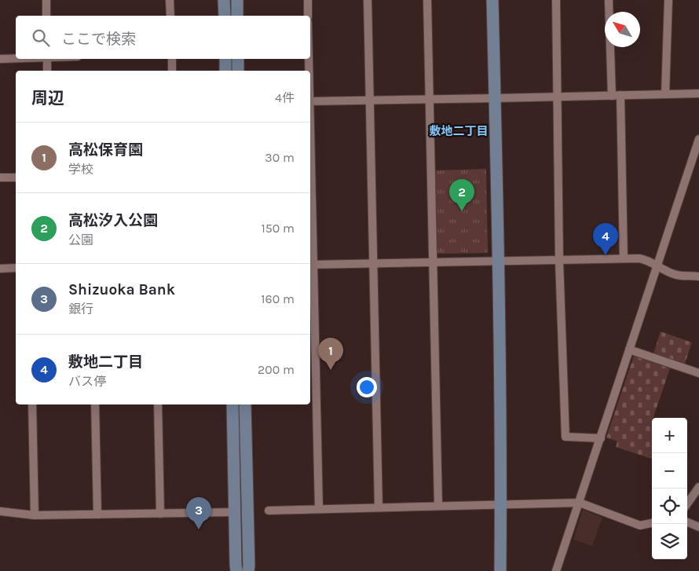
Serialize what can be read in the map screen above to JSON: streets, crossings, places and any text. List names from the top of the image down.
{
  "districts": ["敷地二丁目"],
  "north": "top left",
  "page": {
    "search": "ここで検索",
    "heading": ["周辺", "4件"],
    "list": [
      {
        "mark": "1",
        "name": "高松保育園",
        "note": "学校",
        "value": "30 m"
      },
      {
        "mark": "2",
        "name": "高松汐入公園",
        "note": "公園",
        "value": "150 m"
      },
      {
        "mark": "3",
        "name": "Shizuoka Bank",
        "note": "銀行",
        "value": "160 m"
      },
      {
        "mark": "4",
        "name": "敷地二丁目",
        "note": "バス停",
        "value": "200 m"
      }
    ],
    "pins": [
      "2",
      "4",
      "1",
      "3"
    ],
    "map_buttons": ["+", "−"]
  }
}
